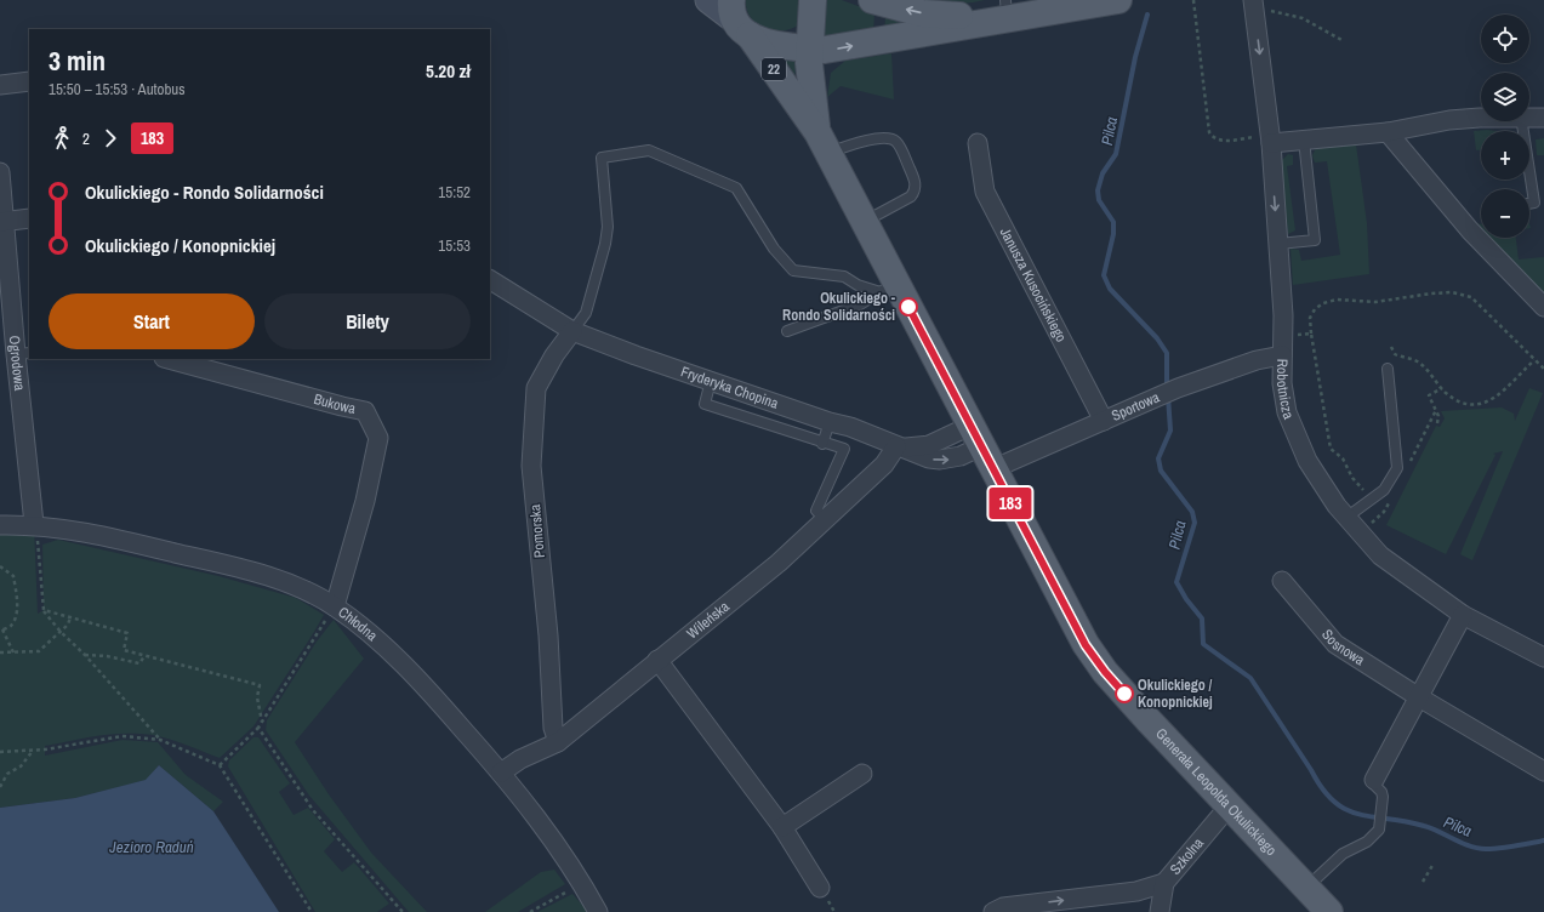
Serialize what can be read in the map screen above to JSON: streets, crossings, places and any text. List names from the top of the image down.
{
  "streets": {
    "main road": ["22", "Generała Leopolda Okulickiego"],
    "street": [
      "Janusza Kusocińskiego",
      "Ogrodowa",
      "Fryderyka Chopina",
      "Robotnicza",
      "Bukowa",
      "Sportowa",
      "Pomorska",
      "Wileńska",
      "Chłodna",
      "Sosnowa",
      "Szkolna"
    ]
  },
  "crossings": [
    ["Janusza Kusocińskiego", "Sportowa"],
    ["Ogrodowa", "Chłodna"],
    ["Fryderyka Chopina", "Sportowa"],
    ["Fryderyka Chopina", "Pomorska"],
    ["Fryderyka Chopina", "Wileńska"],
    ["Robotnicza", "Sportowa"],
    ["Bukowa", "Chłodna"],
    ["Sportowa", "Wileńska"],
    ["Sportowa", "Generała Leopolda Okulickiego"],
    ["Pomorska", "Wileńska"],
    ["Wileńska", "Chłodna"],
    ["Generała Leopolda Okulickiego", "Szkolna"]
  ],
  "water": ["Pilca", "Jezioro Raduń"],
  "places": ["Okulickiego - Rondo Solidarności", "Okulickiego / Konopnickiej"],
  "lines": ["bus line 183"],
  "page": {
    "on_map": "183",
    "map_buttons": ["+", "−"],
    "heading": ["3 min", "15:50 – 15:53 · Autobus", "5.20 zł"],
    "legs": ["2", "183"],
    "list": [
      {
        "name": "Okulickiego - Rondo Solidarności",
        "value": "15:52"
      },
      {
        "name": "Okulickiego / Konopnickiej",
        "value": "15:53"
      }
    ],
    "buttons": ["Start", "Bilety"]
  }
}
